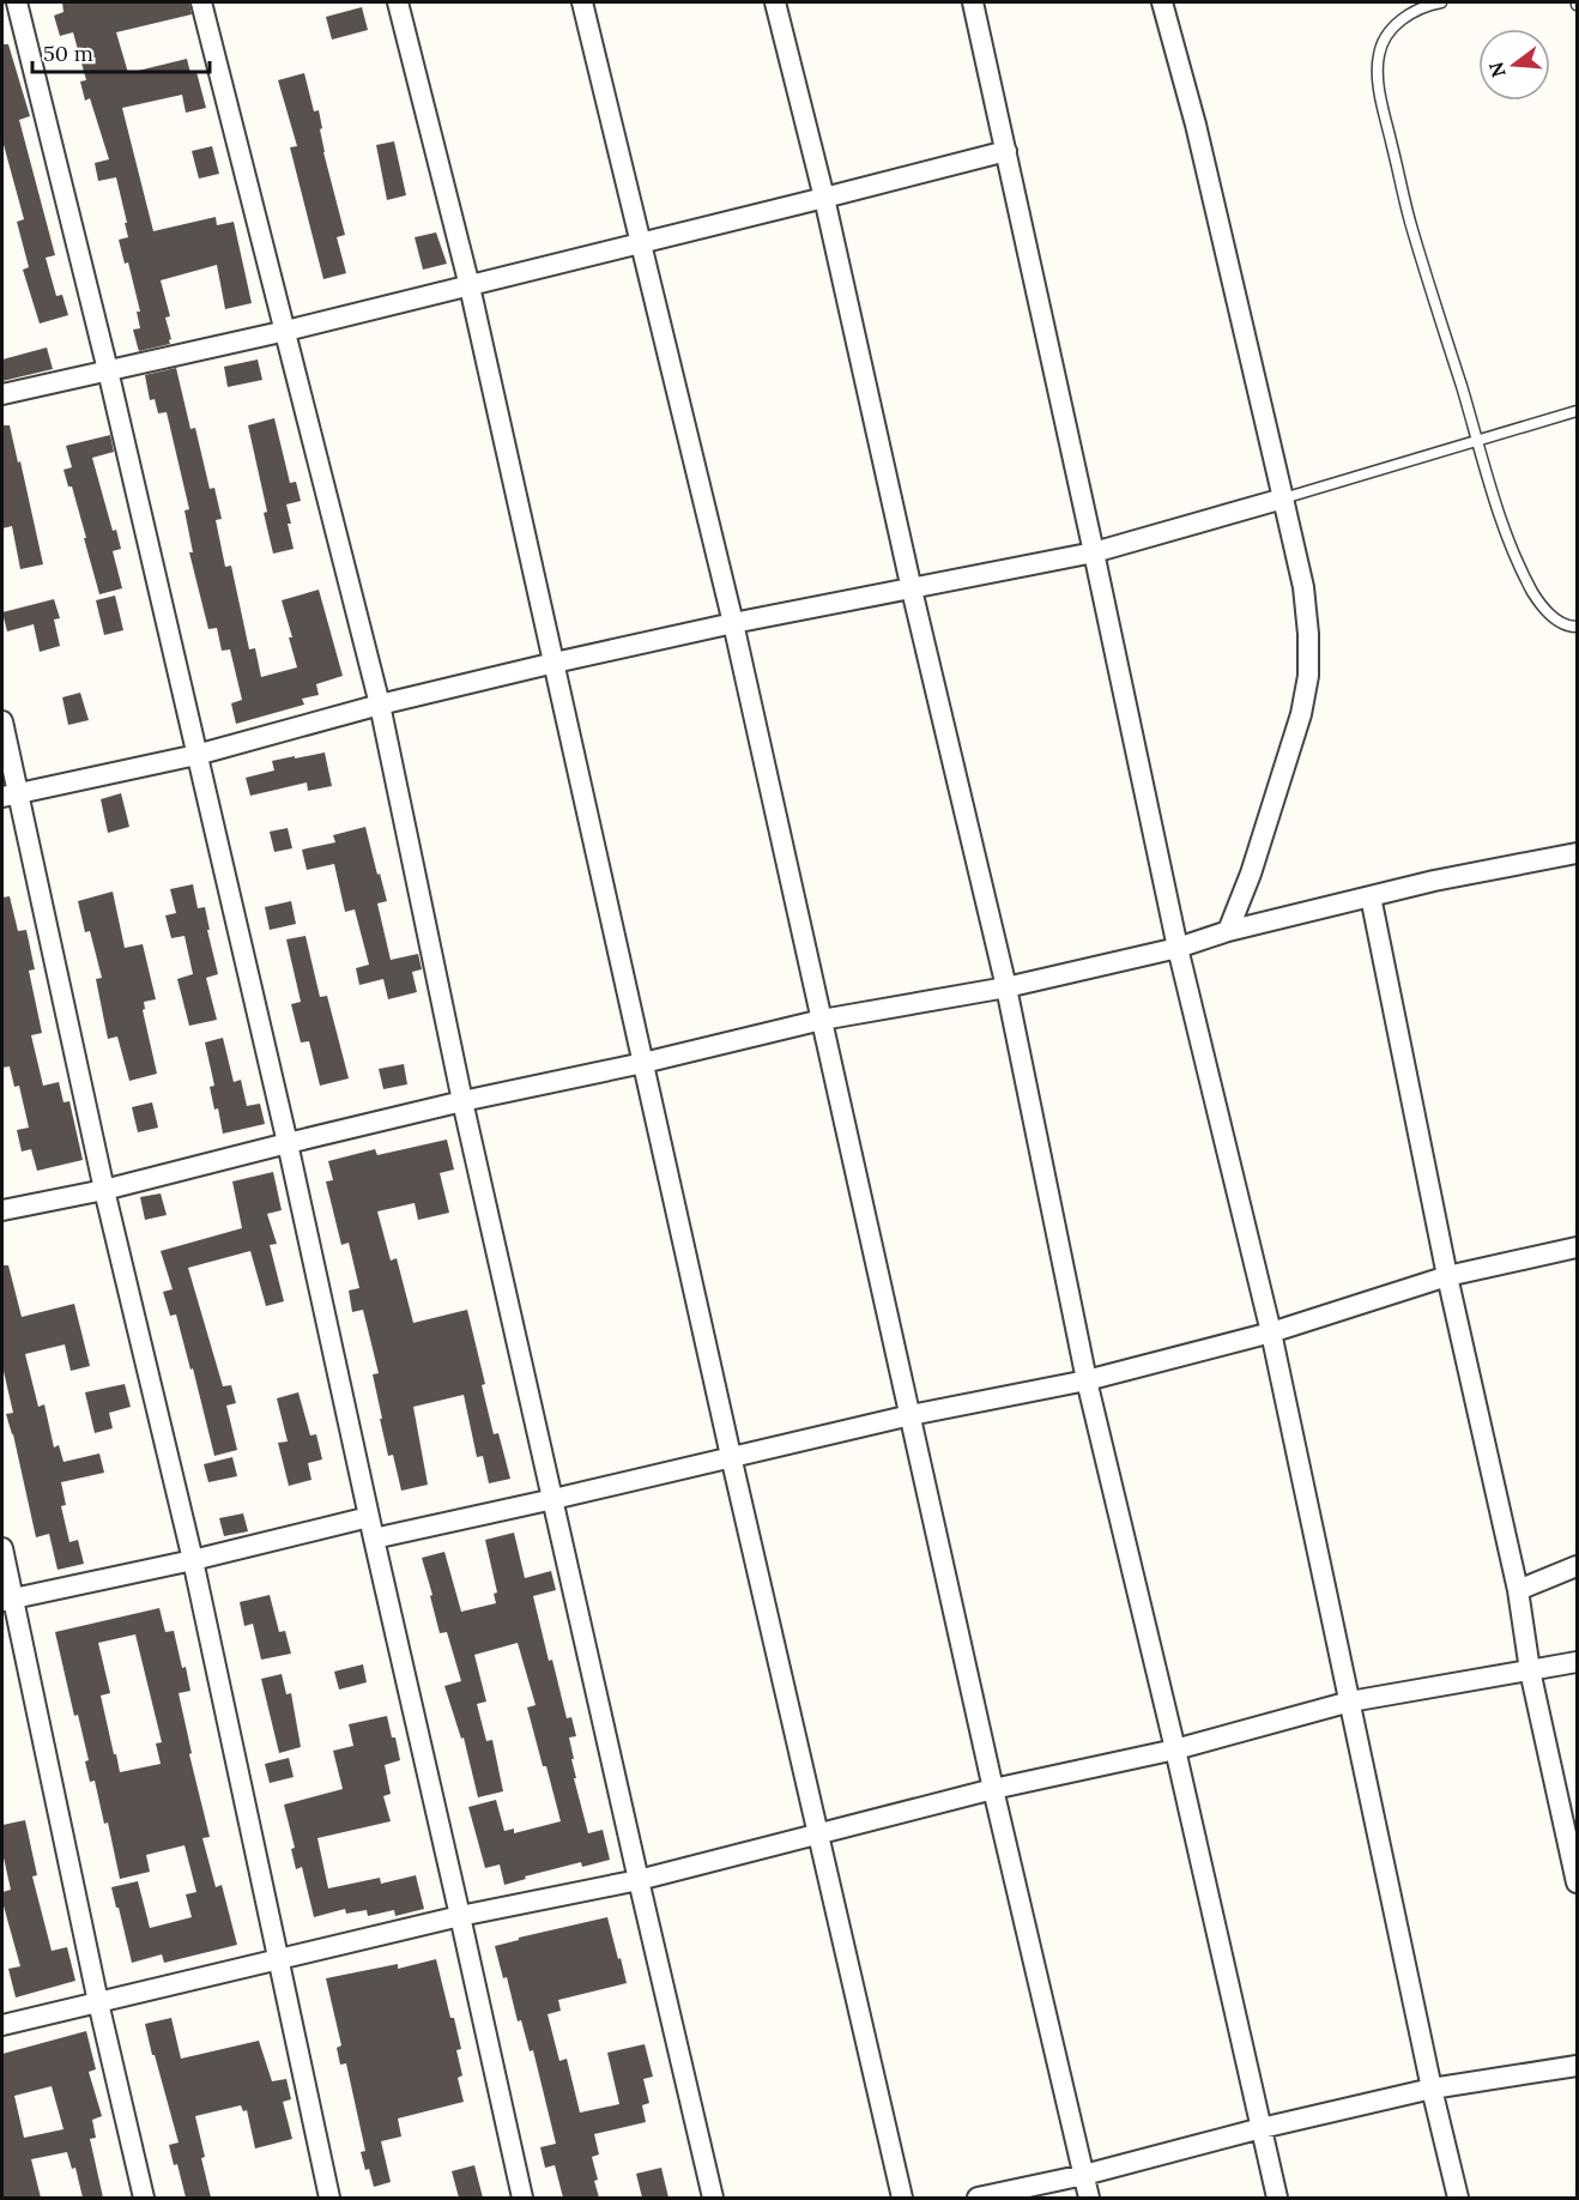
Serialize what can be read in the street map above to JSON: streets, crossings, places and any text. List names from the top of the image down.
{
  "scale_bar": "50 m",
  "north": "left"
}
